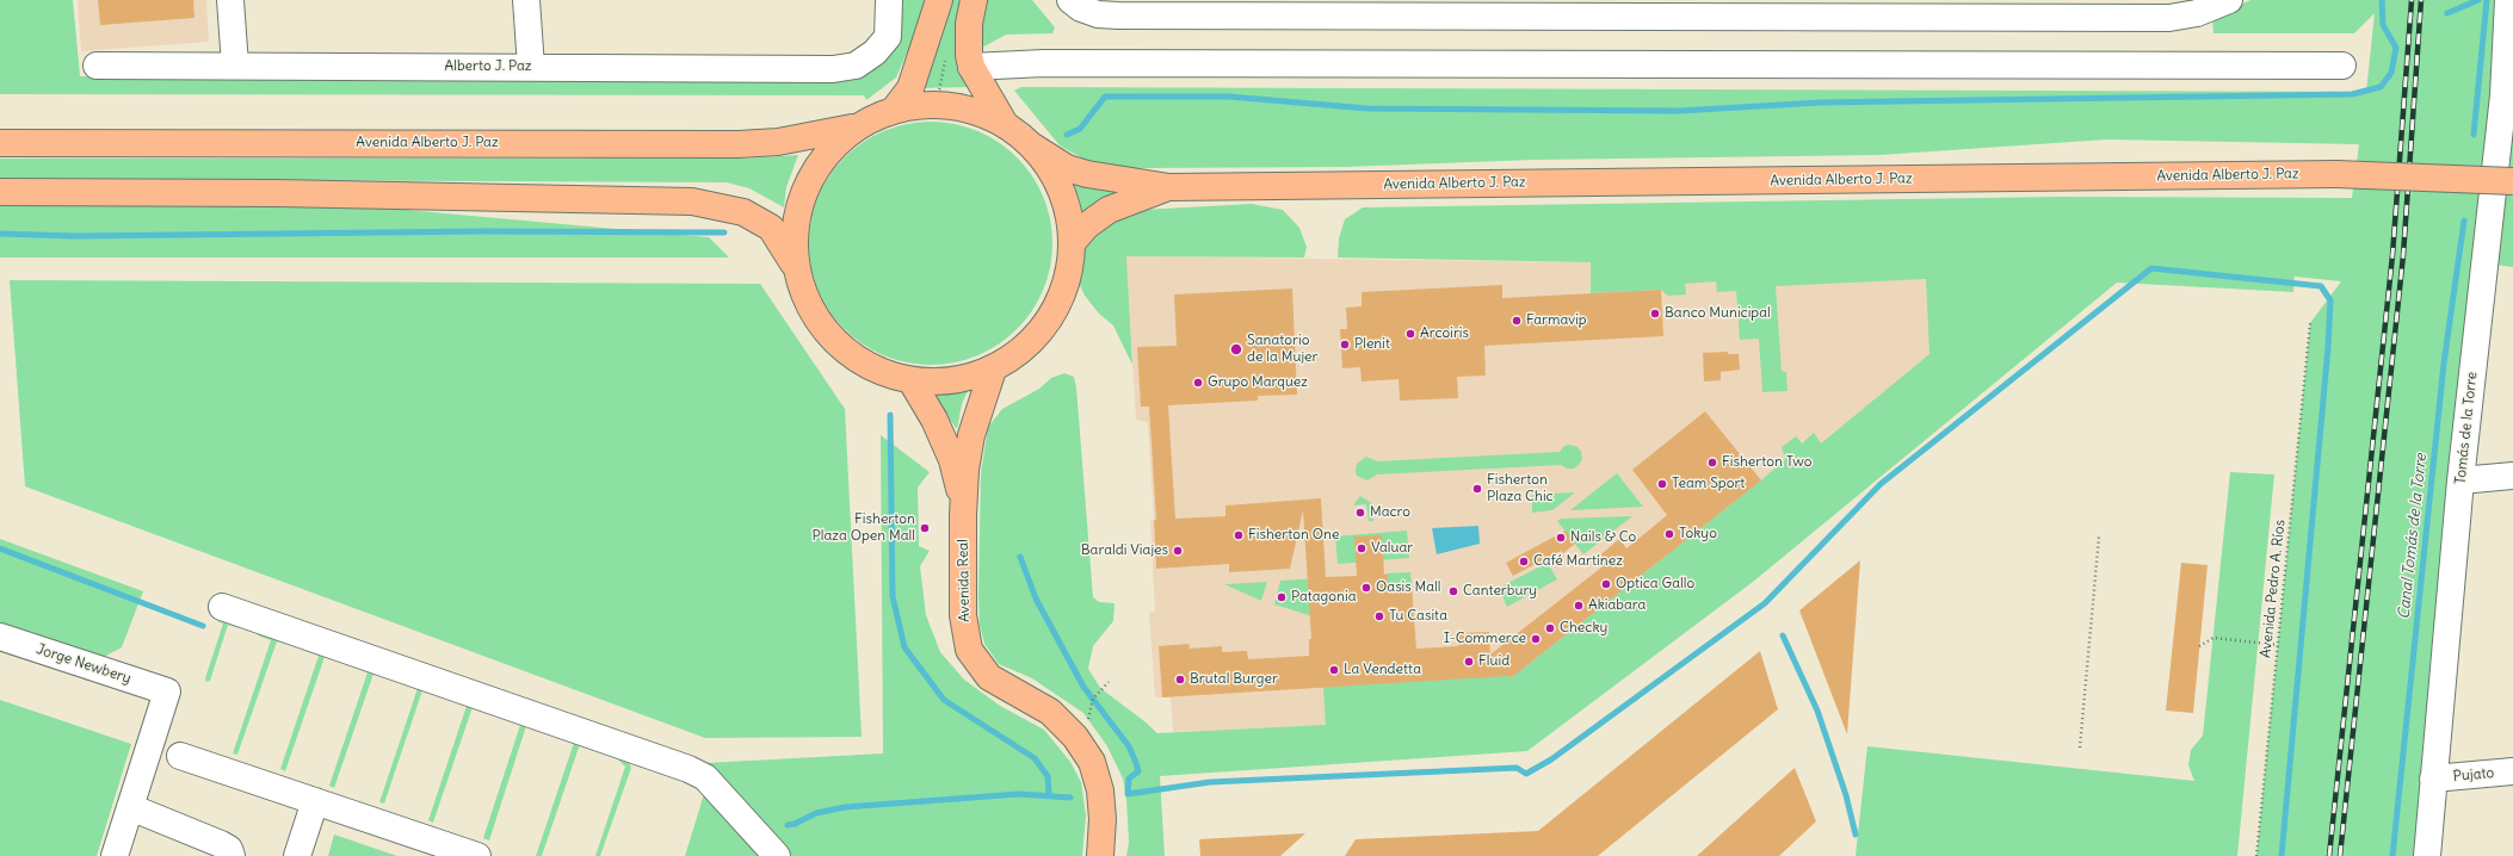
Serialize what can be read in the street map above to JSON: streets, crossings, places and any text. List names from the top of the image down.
{
  "streets": {
    "main road": ["Avenida Alberto J. Paz", "Avenida Real"],
    "street": [
      "Alberto J. Paz",
      "Tomás de la Torre",
      "Jorge Newbery",
      "Pujato"
    ],
    "path": ["Avenida Pedro A. Ríos"]
  },
  "crossings": [
    ["Tomás de la Torre", "Pujato"]
  ],
  "water": ["Canal Tomás de la Torre"],
  "places": [
    "Banco Municipal",
    "Farmavip",
    "Arcoiris",
    "Plenit",
    "Sanatorio de la Mujer",
    "Grupo Marquez",
    "Fisherton Two",
    "Team Sport",
    "Fisherton Plaza Chic",
    "Macro",
    "Fisherton Plaza Open Mall",
    "Tokyo",
    "Fisherton One",
    "Nails & Co",
    "Valuar",
    "Baraldi Viajes",
    "Café Martínez",
    "Optica Gallo",
    "Oasis Mall",
    "Canterbury",
    "Patagonia",
    "Akiabara",
    "Tu Casita",
    "Checky",
    "I-Commerce",
    "Fluid",
    "La Vendetta",
    "Brutal Burger"
  ]
}
